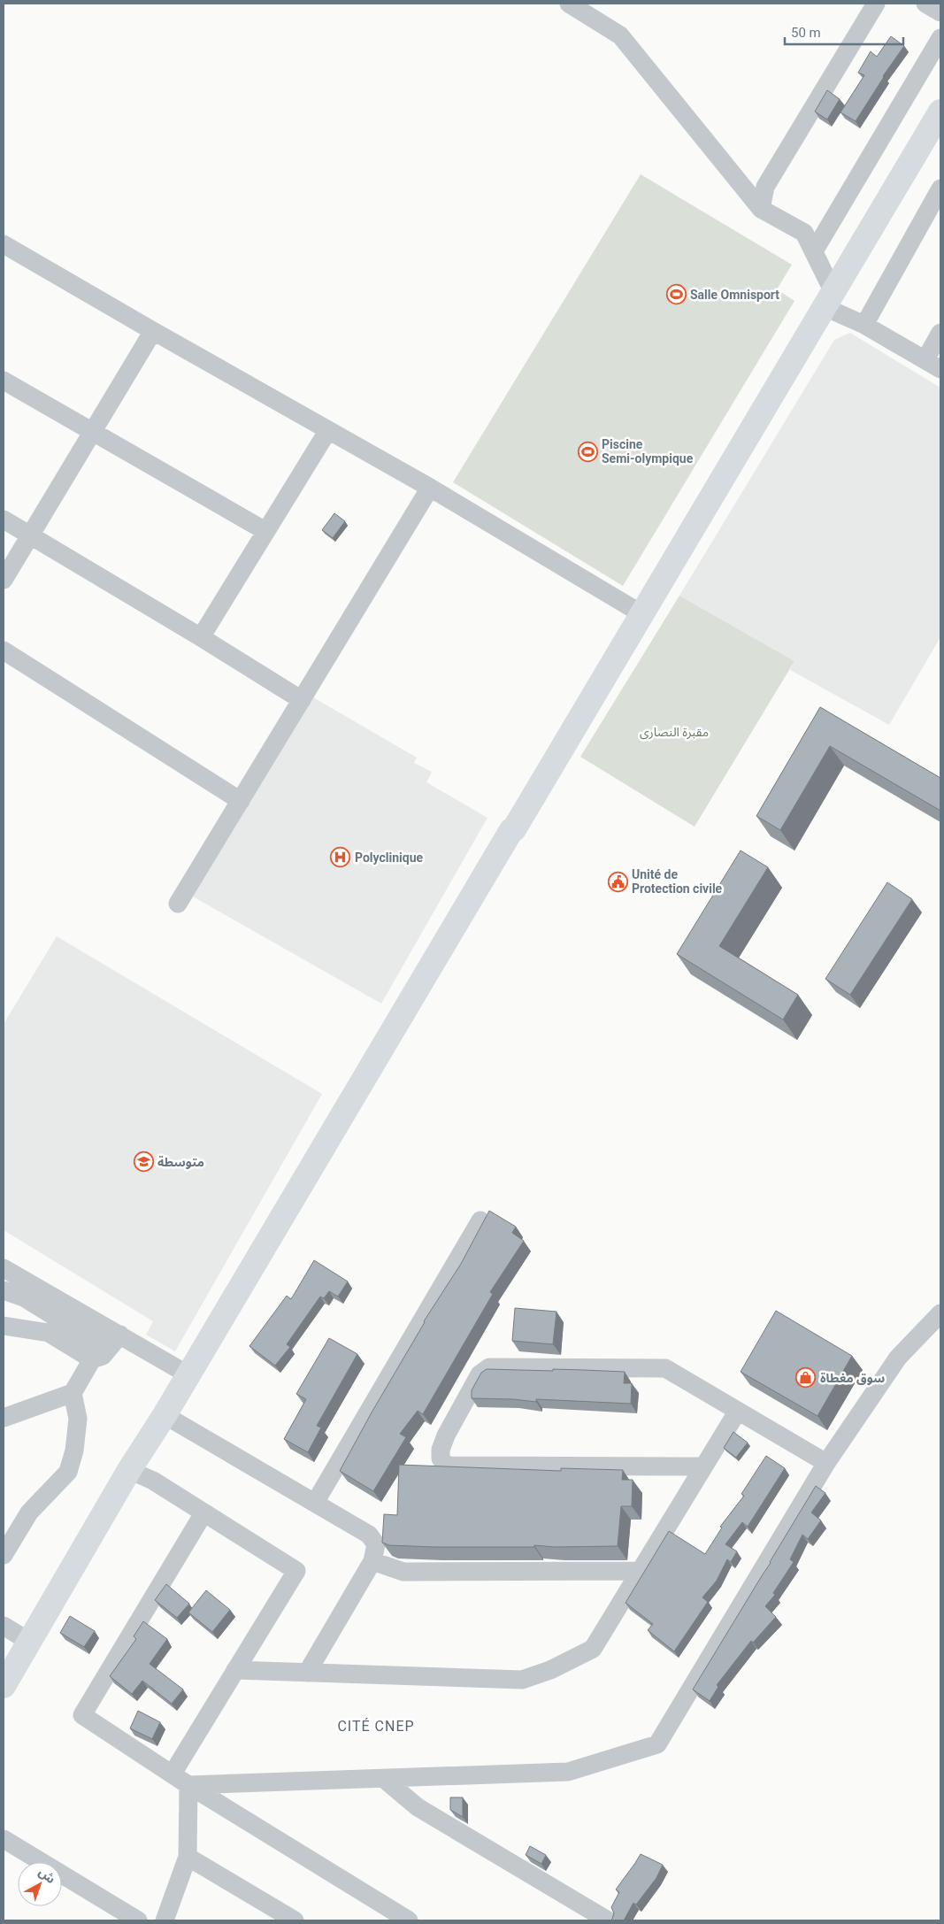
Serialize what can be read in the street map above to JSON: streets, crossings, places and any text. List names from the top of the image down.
{
  "districts": ["CITÉ CNEP"],
  "parks": ["مقبرة النصارى"],
  "places": {
    "sports": ["Salle Omnisport", "Piscine Semi-olympique"],
    "hospital": ["Polyclinique"],
    "public building": ["Unité de Protection civile"],
    "school or university": ["متوسطة"],
    "shop": ["سوق مغطاة"]
  },
  "scale_bar": "50 m",
  "north": "top right"
}
